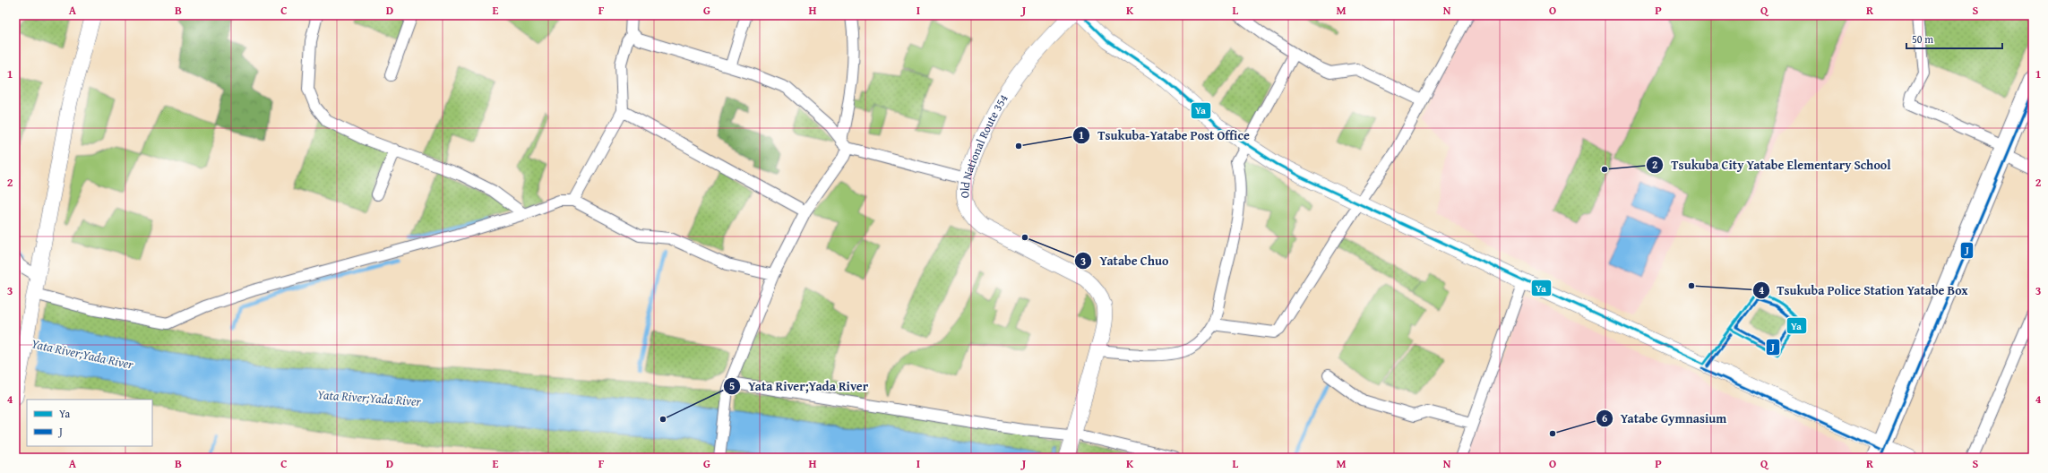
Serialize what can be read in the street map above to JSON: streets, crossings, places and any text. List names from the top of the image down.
{
  "streets": {
    "street": ["Old National Route 354"]
  },
  "water": ["Yata River;Yada River"],
  "places": [
    "Tsukuba-Yatabe Post Office",
    "Tsukuba City Yatabe Elementary School",
    "Yatabe Chuo",
    "Tsukuba Police Station Yatabe Box",
    "Yata River;Yada River",
    "Yatabe Gymnasium"
  ],
  "lines": ["transit line Ya", "transit line J"],
  "legend": ["Ya", "J"],
  "scale_bar": "50 m",
  "grid": {
    "columns": [
      "A",
      "B",
      "C",
      "D",
      "E",
      "F",
      "G",
      "H",
      "I",
      "J",
      "K",
      "L",
      "M",
      "N",
      "O",
      "P",
      "Q",
      "R",
      "S"
    ],
    "rows": [
      "1",
      "2",
      "3",
      "4"
    ]
  }
}
